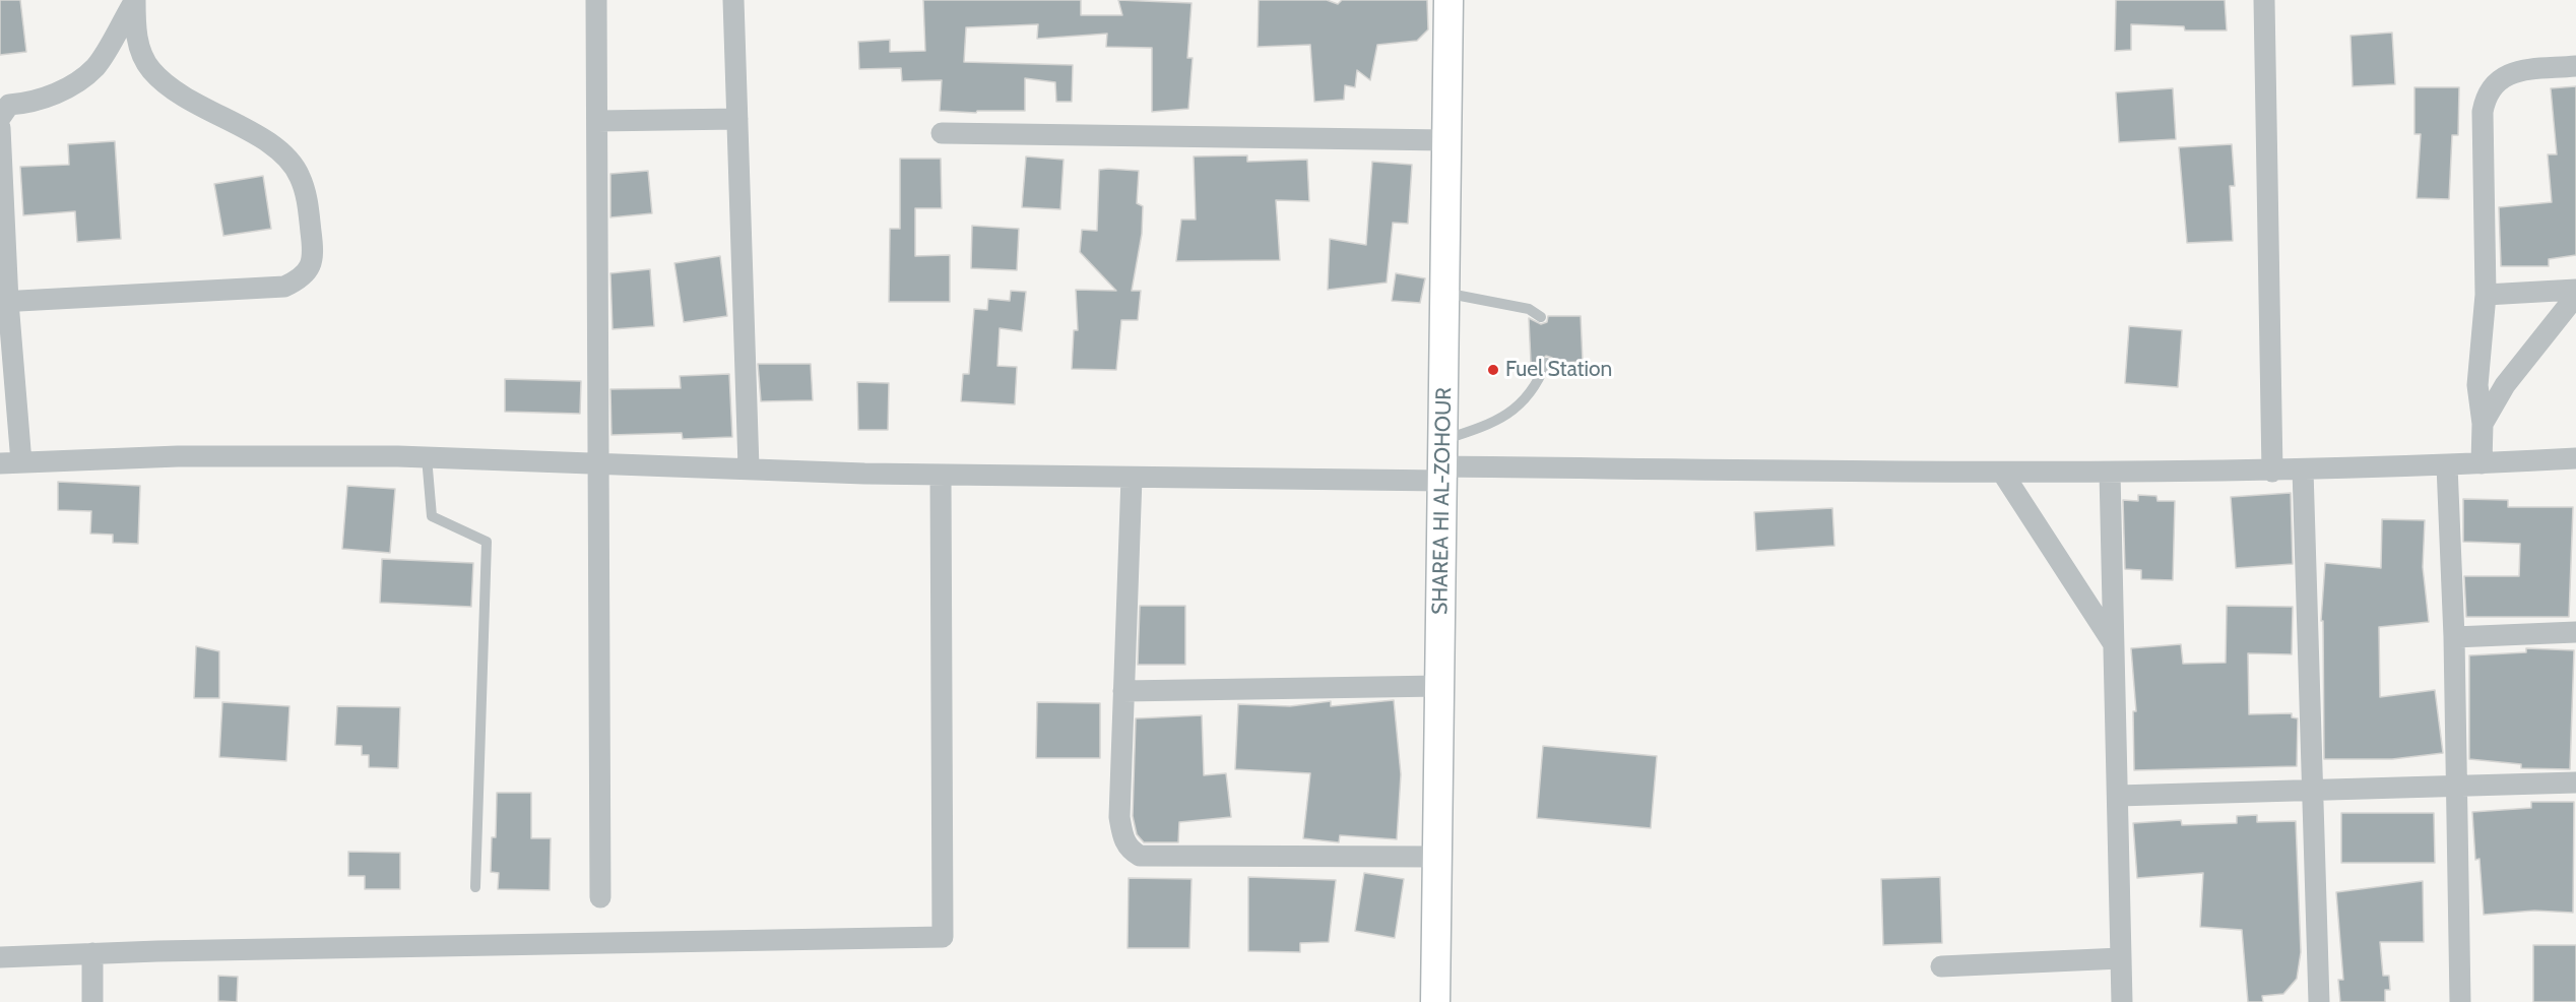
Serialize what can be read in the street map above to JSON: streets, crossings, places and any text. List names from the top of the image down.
{
  "streets": {
    "street": ["SHAREA HI AL-ZOHOUR"]
  },
  "places": ["Fuel Station"]
}
